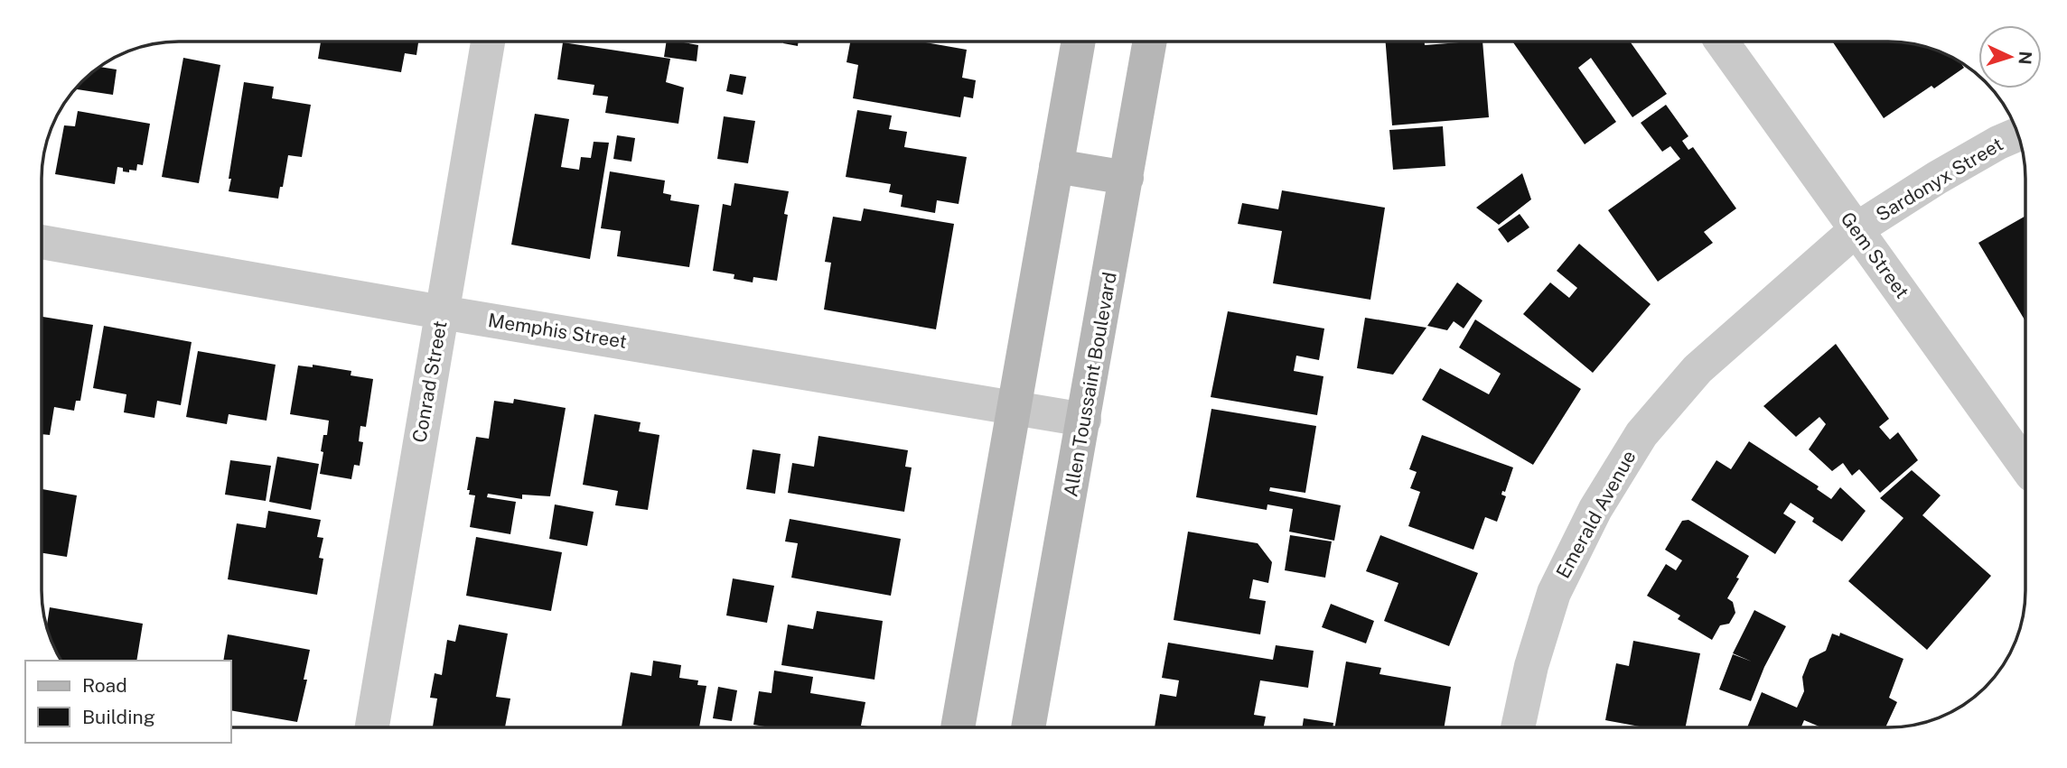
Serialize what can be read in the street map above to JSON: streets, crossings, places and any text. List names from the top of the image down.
{
  "streets": {
    "main road": ["Allen Toussaint Boulevard"],
    "street": [
      "Sardonyx Street",
      "Gem Street",
      "Memphis Street",
      "Conrad Street",
      "Emerald Avenue"
    ]
  },
  "crossings": [
    ["Sardonyx Street", "Gem Street"],
    ["Sardonyx Street", "Emerald Avenue"],
    ["Gem Street", "Emerald Avenue"],
    ["Memphis Street", "Conrad Street"],
    ["Memphis Street", "Allen Toussaint Boulevard"]
  ],
  "legend": ["Road", "Building"],
  "north": "right"
}
